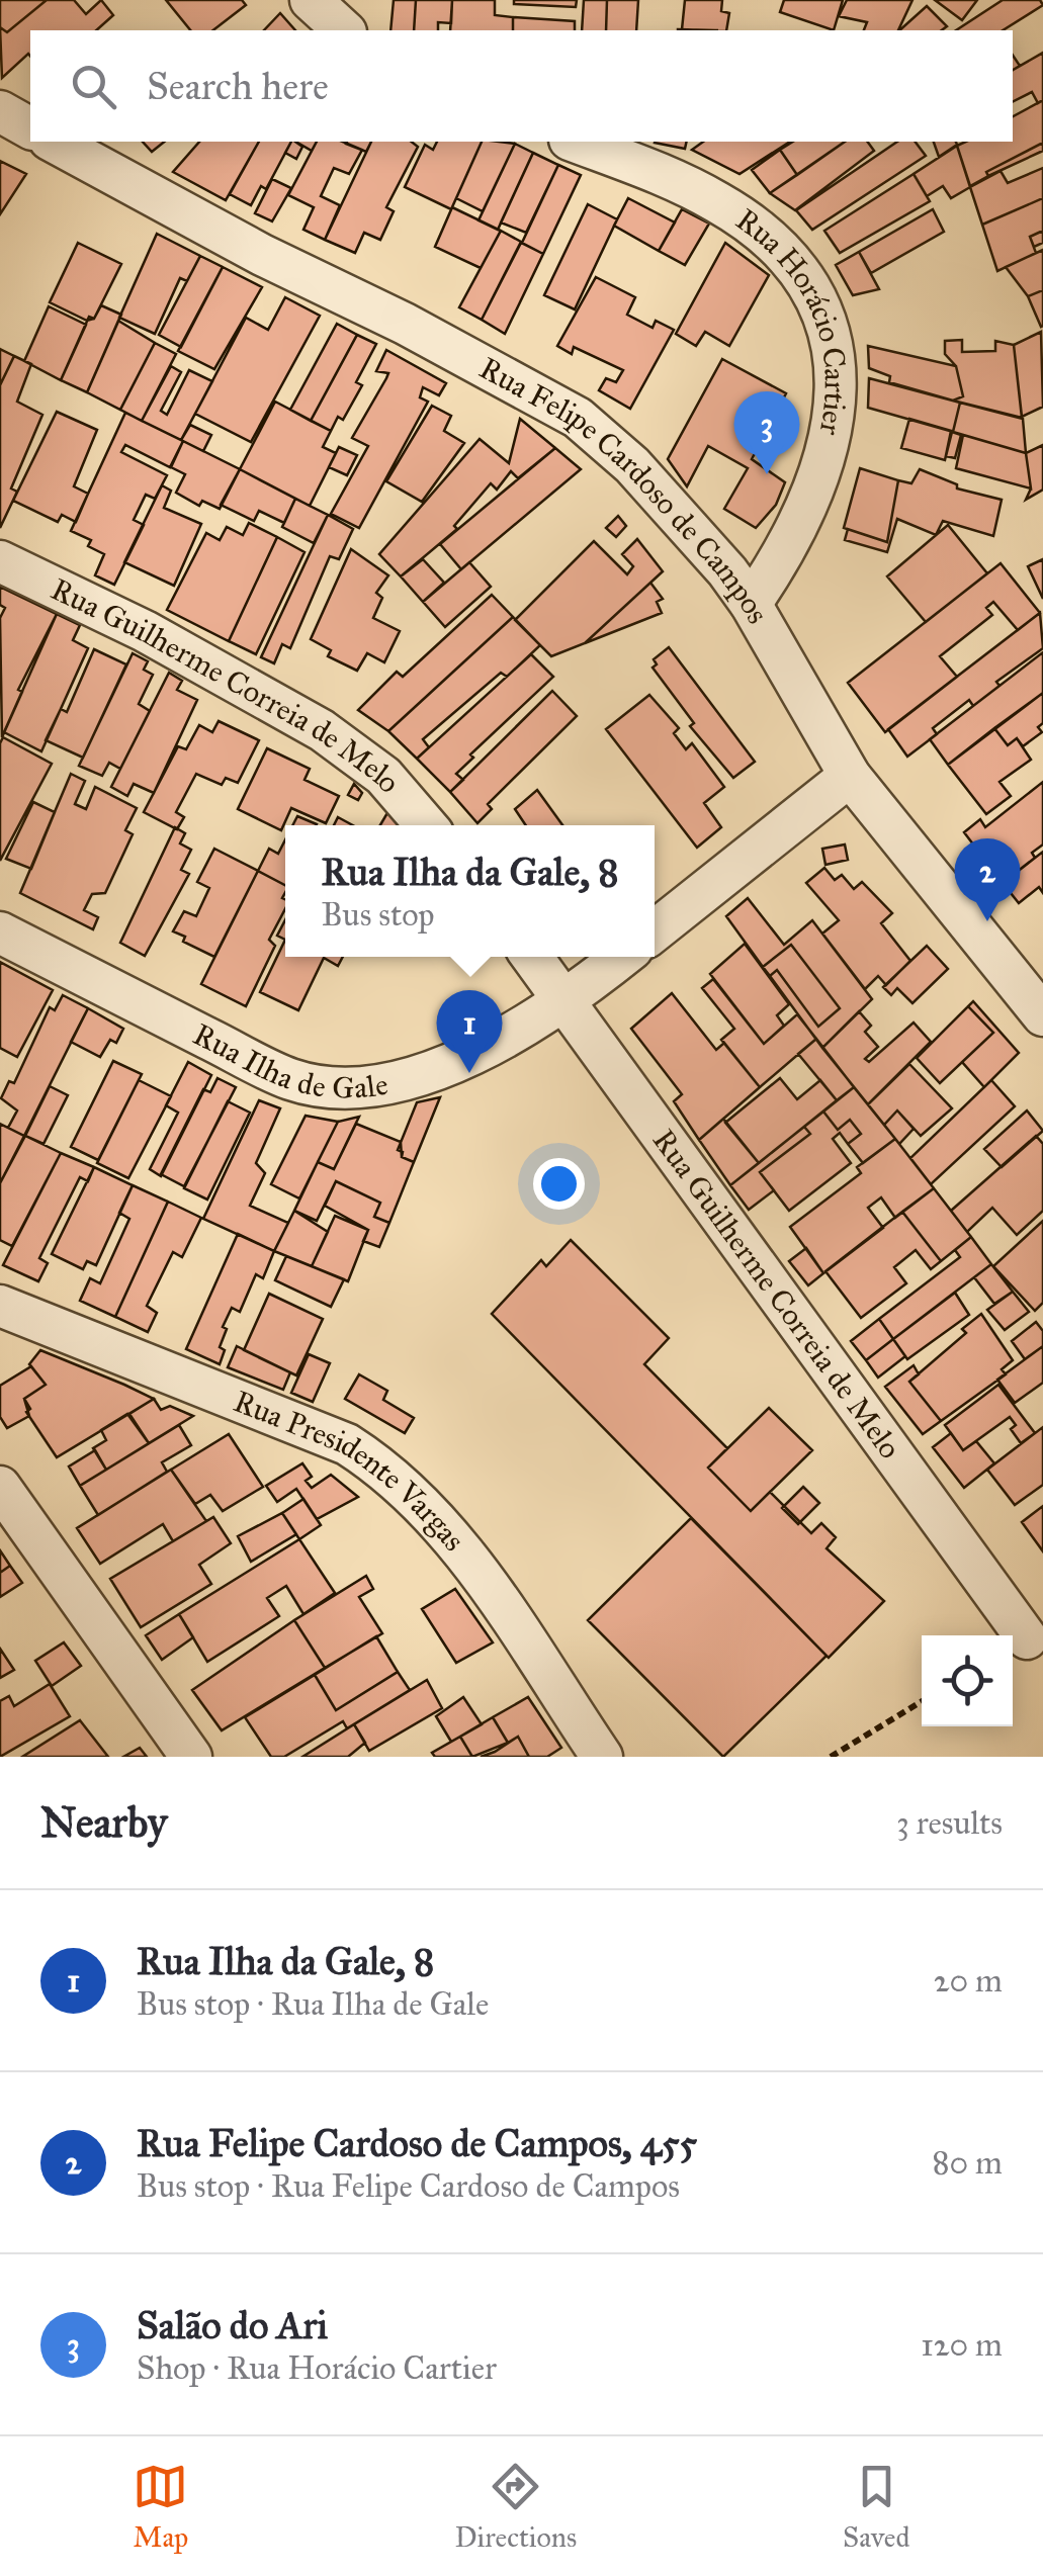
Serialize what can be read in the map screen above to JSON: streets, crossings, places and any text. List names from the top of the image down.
{
  "streets": {
    "street": [
      "Rua Horácio Cartier",
      "Rua Felipe Cardoso de Campos",
      "Rua Guilherme Correia de Melo",
      "Rua Ilha de Gale",
      "Rua Presidente Vargas"
    ]
  },
  "crossings": [
    ["Rua Horácio Cartier", "Rua Felipe Cardoso de Campos"],
    ["Rua Guilherme Correia de Melo", "Rua Ilha de Gale"]
  ],
  "page": {
    "search": "Search here",
    "pins": ["3", "2", "1"],
    "popup": ["Rua Ilha da Gale, 8", "Bus stop"],
    "heading": ["Nearby", "3 results"],
    "list": [
      {
        "mark": "1",
        "name": "Rua Ilha da Gale, 8",
        "note": "Bus stop · Rua Ilha de Gale",
        "value": "20 m"
      },
      {
        "mark": "2",
        "name": "Rua Felipe Cardoso de Campos, 455",
        "note": "Bus stop · Rua Felipe Cardoso de Campos",
        "value": "80 m"
      },
      {
        "mark": "3",
        "name": "Salão do Ari",
        "note": "Shop · Rua Horácio Cartier",
        "value": "120 m"
      }
    ],
    "nav": ["Map", "Directions", "Saved"]
  }
}
